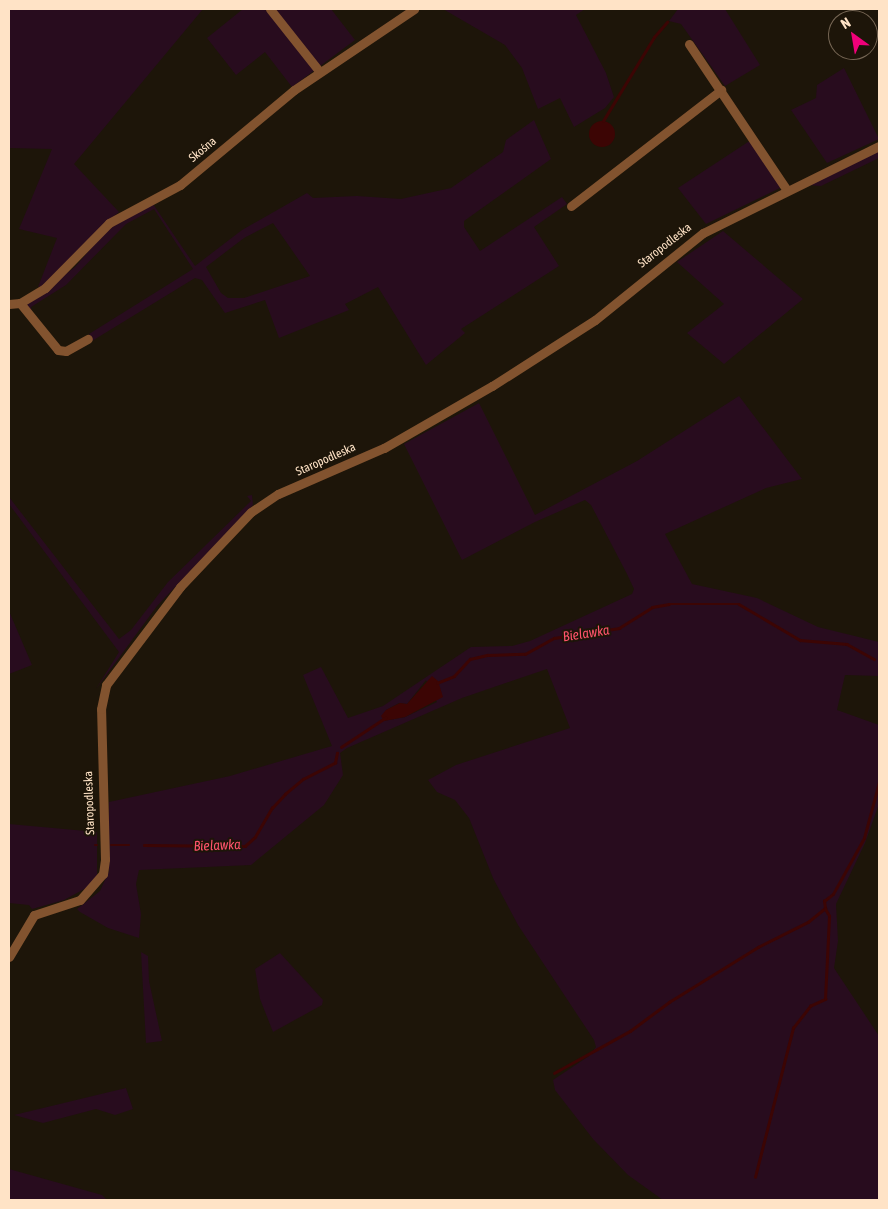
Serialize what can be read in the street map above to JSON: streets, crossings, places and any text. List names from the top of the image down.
{
  "streets": {
    "street": ["Skośna", "Staropodleska"]
  },
  "water": ["Bielawka"],
  "north": "top left"
}
